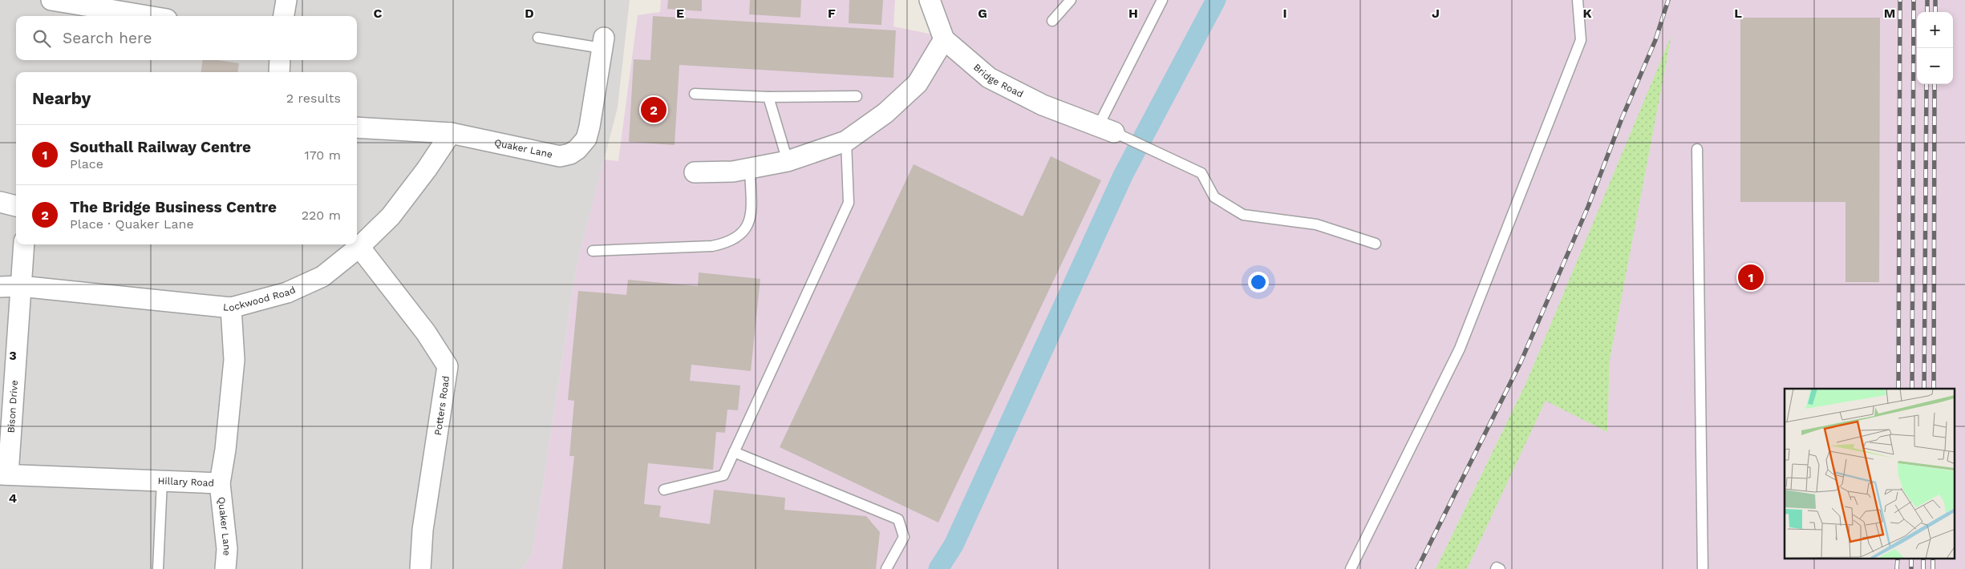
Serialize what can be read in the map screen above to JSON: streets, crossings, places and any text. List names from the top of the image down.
{
  "streets": {
    "street": [
      "Bridge Road",
      "Quaker Lane",
      "Lockwood Road",
      "Potters Road",
      "Bison Drive",
      "Hillary Road"
    ]
  },
  "crossings": [
    ["Quaker Lane", "Lockwood Road"],
    ["Quaker Lane", "Hillary Road"],
    ["Lockwood Road", "Potters Road"],
    ["Lockwood Road", "Bison Drive"],
    ["Lockwood Road", "Hillary Road"],
    ["Bison Drive", "Hillary Road"]
  ],
  "page": {
    "map_buttons": ["+", "−"],
    "search": "Search here",
    "heading": ["Nearby", "2 results"],
    "pins": ["2", "1"],
    "list": [
      {
        "mark": "1",
        "name": "Southall Railway Centre",
        "note": "Place",
        "value": "170 m"
      },
      {
        "mark": "2",
        "name": "The Bridge Business Centre",
        "note": "Place · Quaker Lane",
        "value": "220 m"
      }
    ]
  },
  "grid": {
    "columns": [
      "C",
      "D",
      "E",
      "F",
      "G",
      "H",
      "I",
      "J",
      "K",
      "L",
      "M"
    ],
    "rows": ["3", "4"]
  }
}
